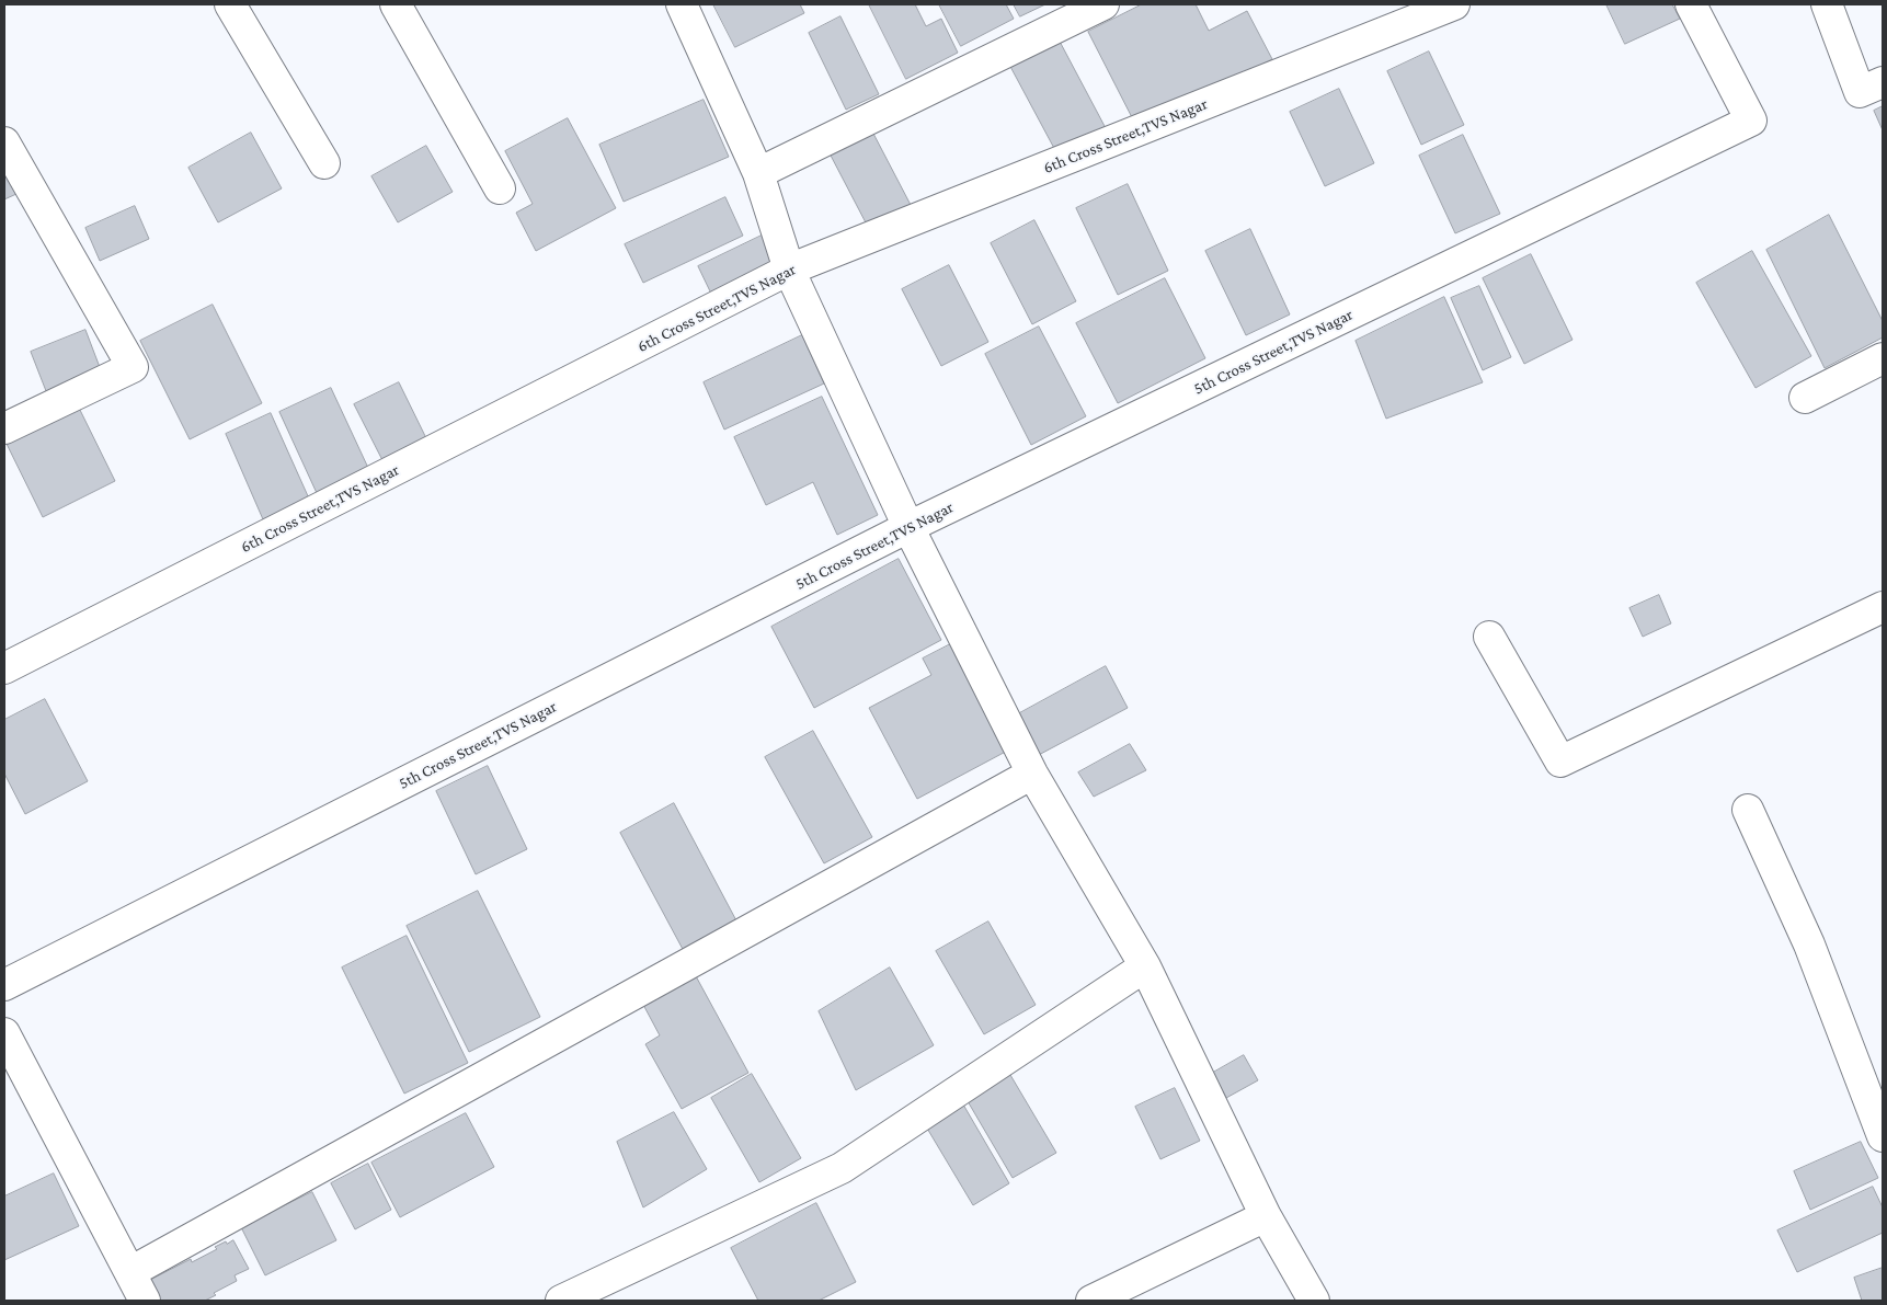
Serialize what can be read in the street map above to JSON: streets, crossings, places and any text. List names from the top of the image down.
{
  "streets": {
    "street": ["6th Cross Street,TVS Nagar", "5th Cross Street,TVS Nagar"]
  }
}
